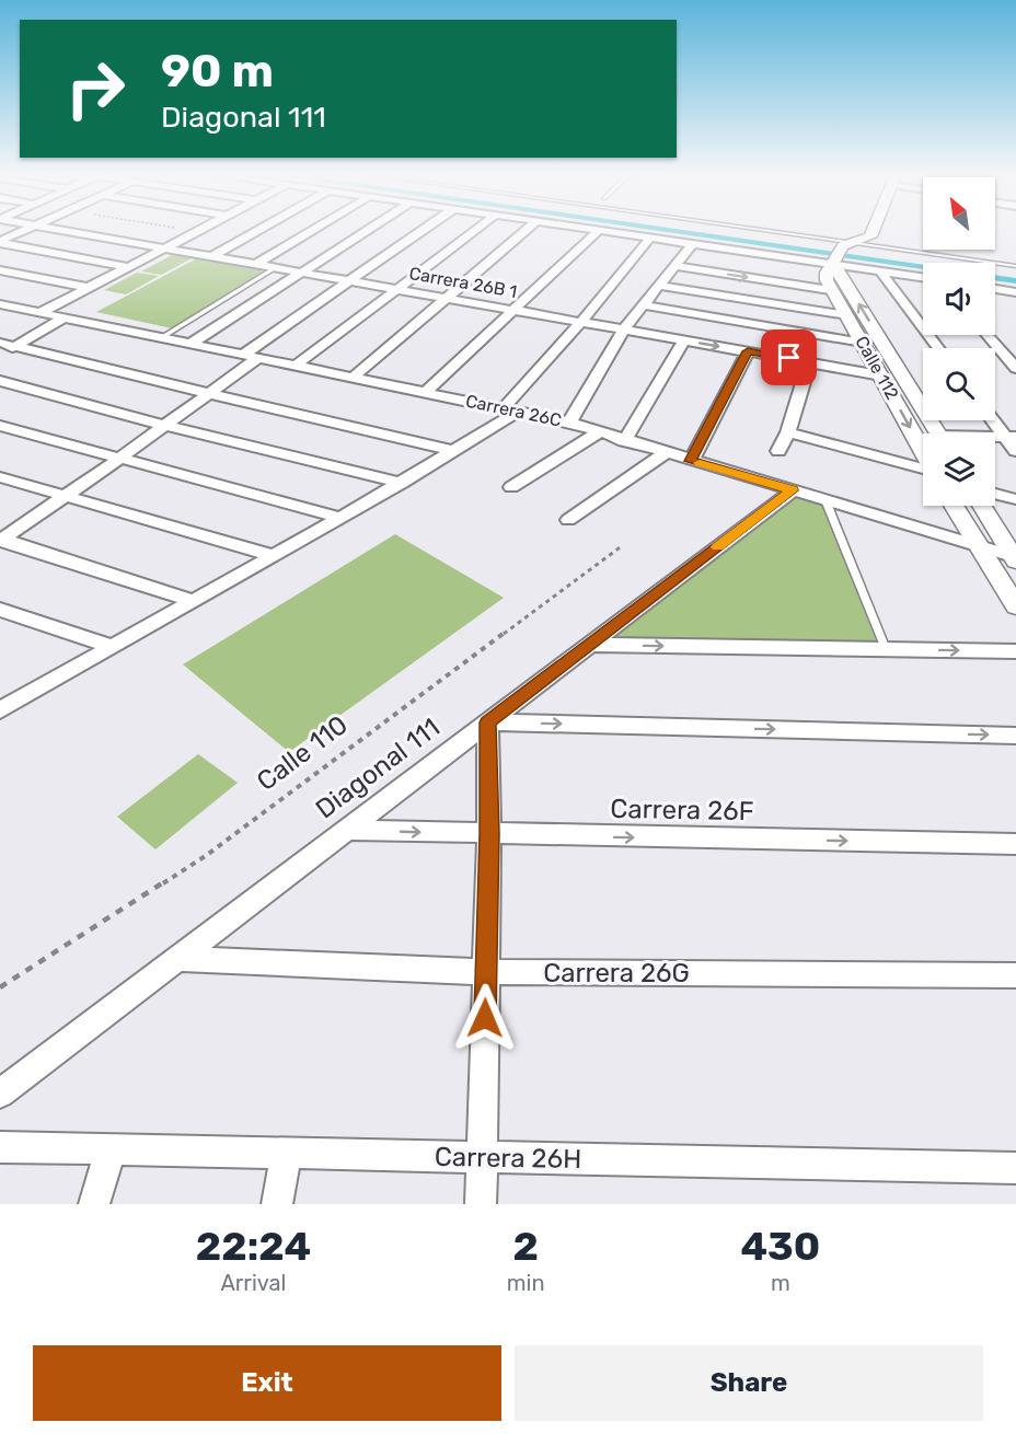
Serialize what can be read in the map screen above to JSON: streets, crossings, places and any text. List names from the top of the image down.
{
  "streets": {
    "street": [
      "Carrera 26B 1",
      "Calle 112",
      "Carrera 26C",
      "Diagonal 111",
      "Carrera 26F",
      "Carrera 26G",
      "Carrera 26H"
    ],
    "path": ["Calle 110"]
  },
  "crossings": [
    ["Carrera 26B 1", "Calle 112"],
    ["Carrera 26C", "Diagonal 111"],
    ["Diagonal 111", "Carrera 26F"],
    ["Diagonal 111", "Carrera 26G"]
  ],
  "north": "top left",
  "page": {
    "turn": ["90 m", "Diagonal 111"],
    "eta": [
      "22:24",
      "Arrival",
      "2",
      "min",
      "430",
      "m"
    ],
    "buttons": ["Exit", "Share"]
  }
}
